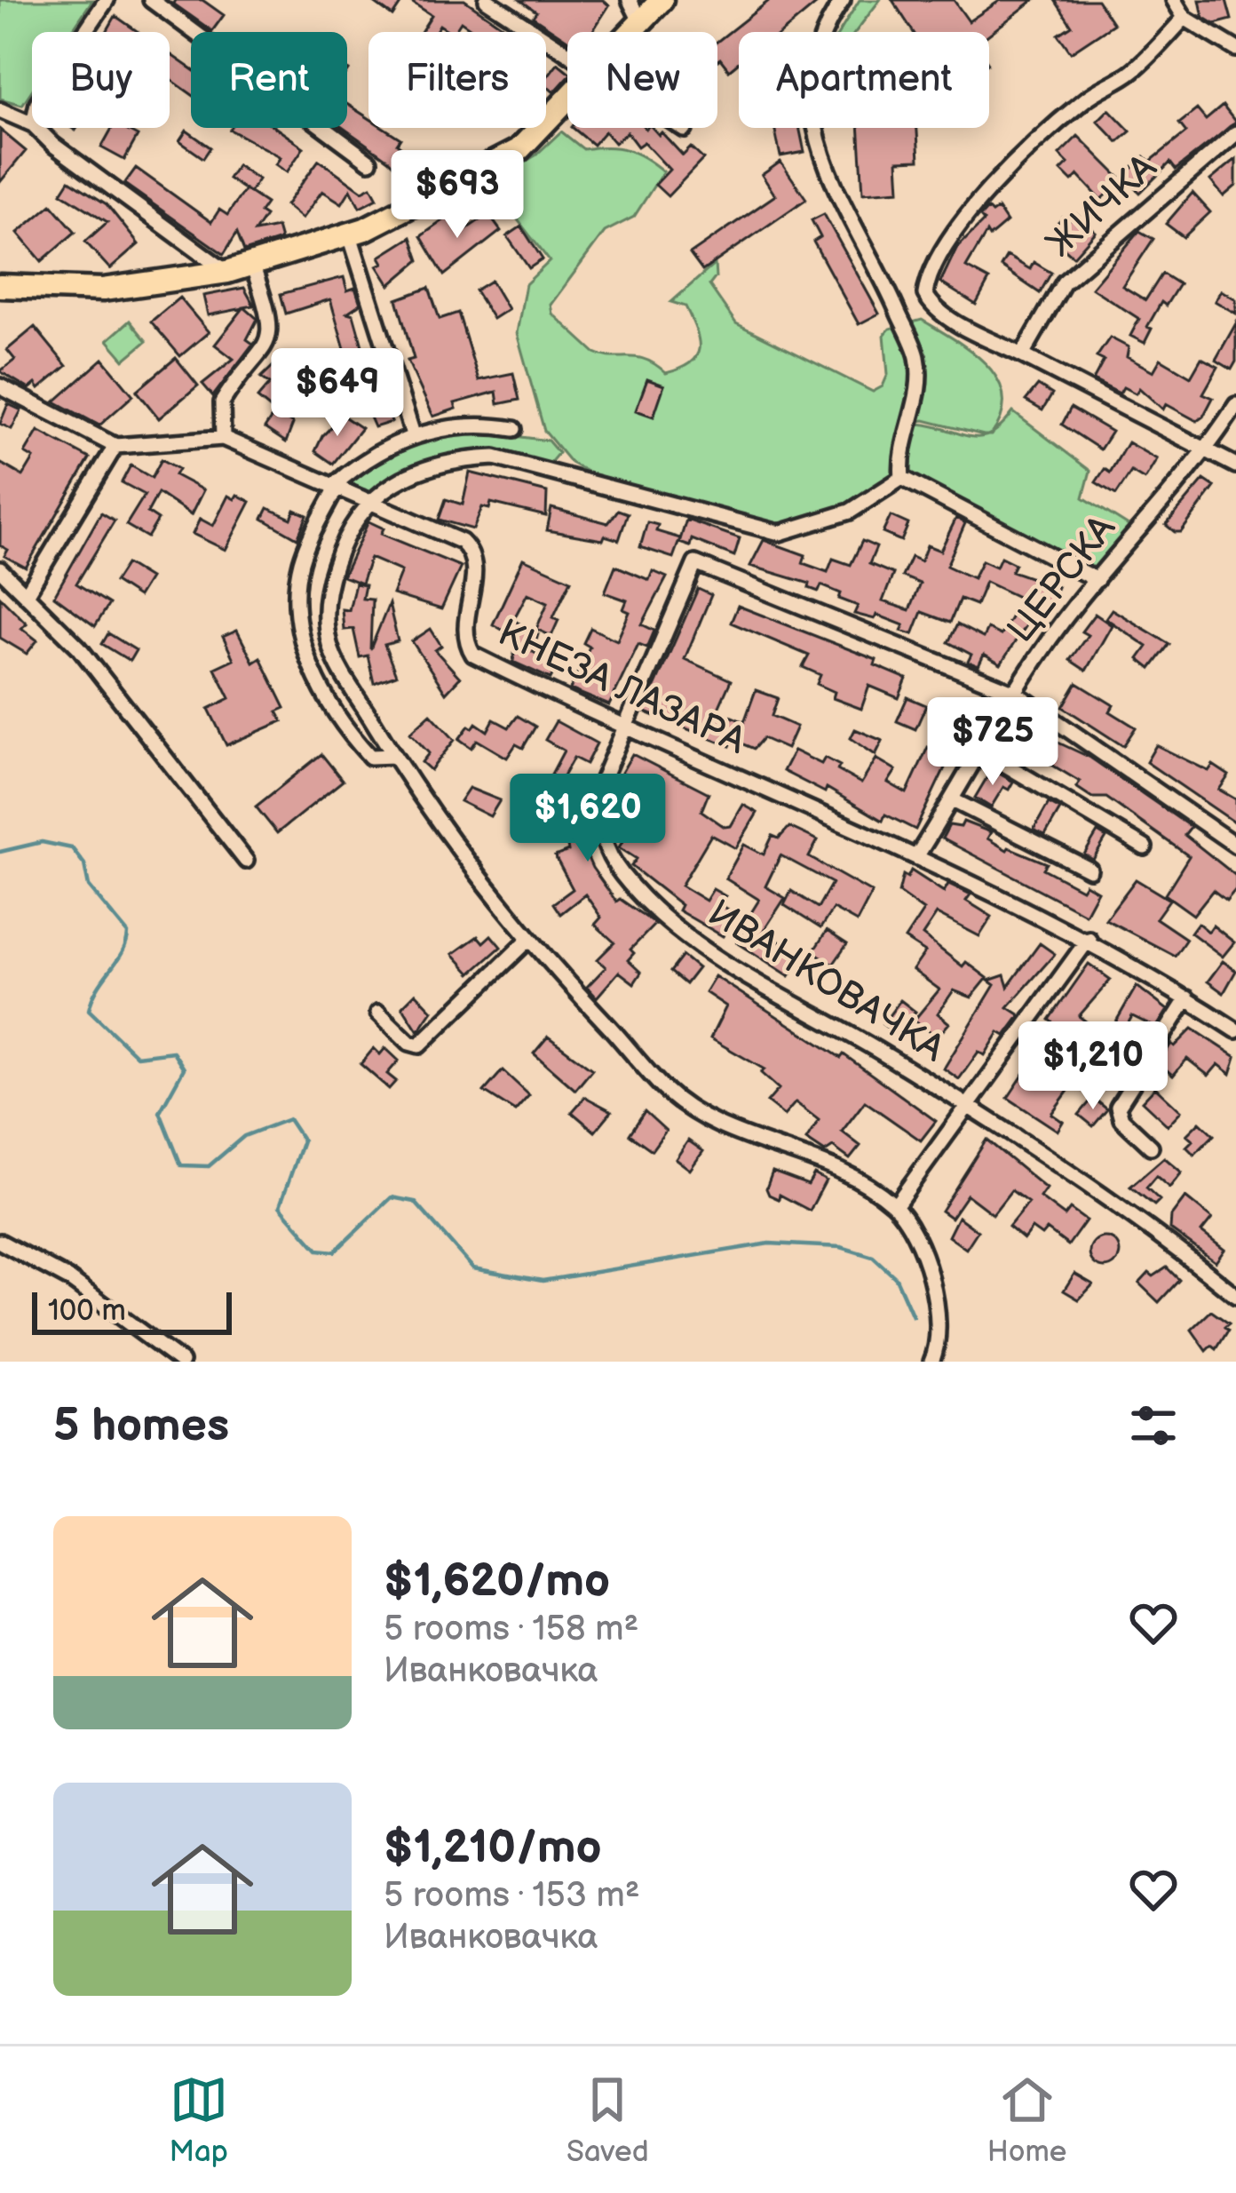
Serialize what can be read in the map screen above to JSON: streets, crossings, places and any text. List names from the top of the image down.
{
  "streets": {
    "street": [
      "ЖИЧКА",
      "ЦЕРСКА",
      "КНЕЗА ЛАЗАРА",
      "ИВАНКОВАЧКА"
    ]
  },
  "crossings": [
    ["ЦЕРСКА", "КНЕЗА ЛАЗАРА"],
    ["ЦЕРСКА", "ИВАНКОВАЧКА"],
    ["КНЕЗА ЛАЗАРА", "ИВАНКОВАЧКА"]
  ],
  "scale_bar": "100 m",
  "page": {
    "chip": [
      "Buy",
      "Rent",
      "Filters",
      "New",
      "Apartment"
    ],
    "price": [
      "$693",
      "$649",
      "$725",
      "$1,620",
      "$1,210"
    ],
    "scale": "100 m",
    "heading": "5 homes",
    "list": [
      {
        "name": "$1,620/mo",
        "note": "5 rooms · 158 m² · Иванковачка"
      },
      {
        "name": "$1,210/mo",
        "note": "5 rooms · 153 m² · Иванковачка"
      }
    ],
    "tabs": ["Map", "Saved", "Home"]
  }
}
